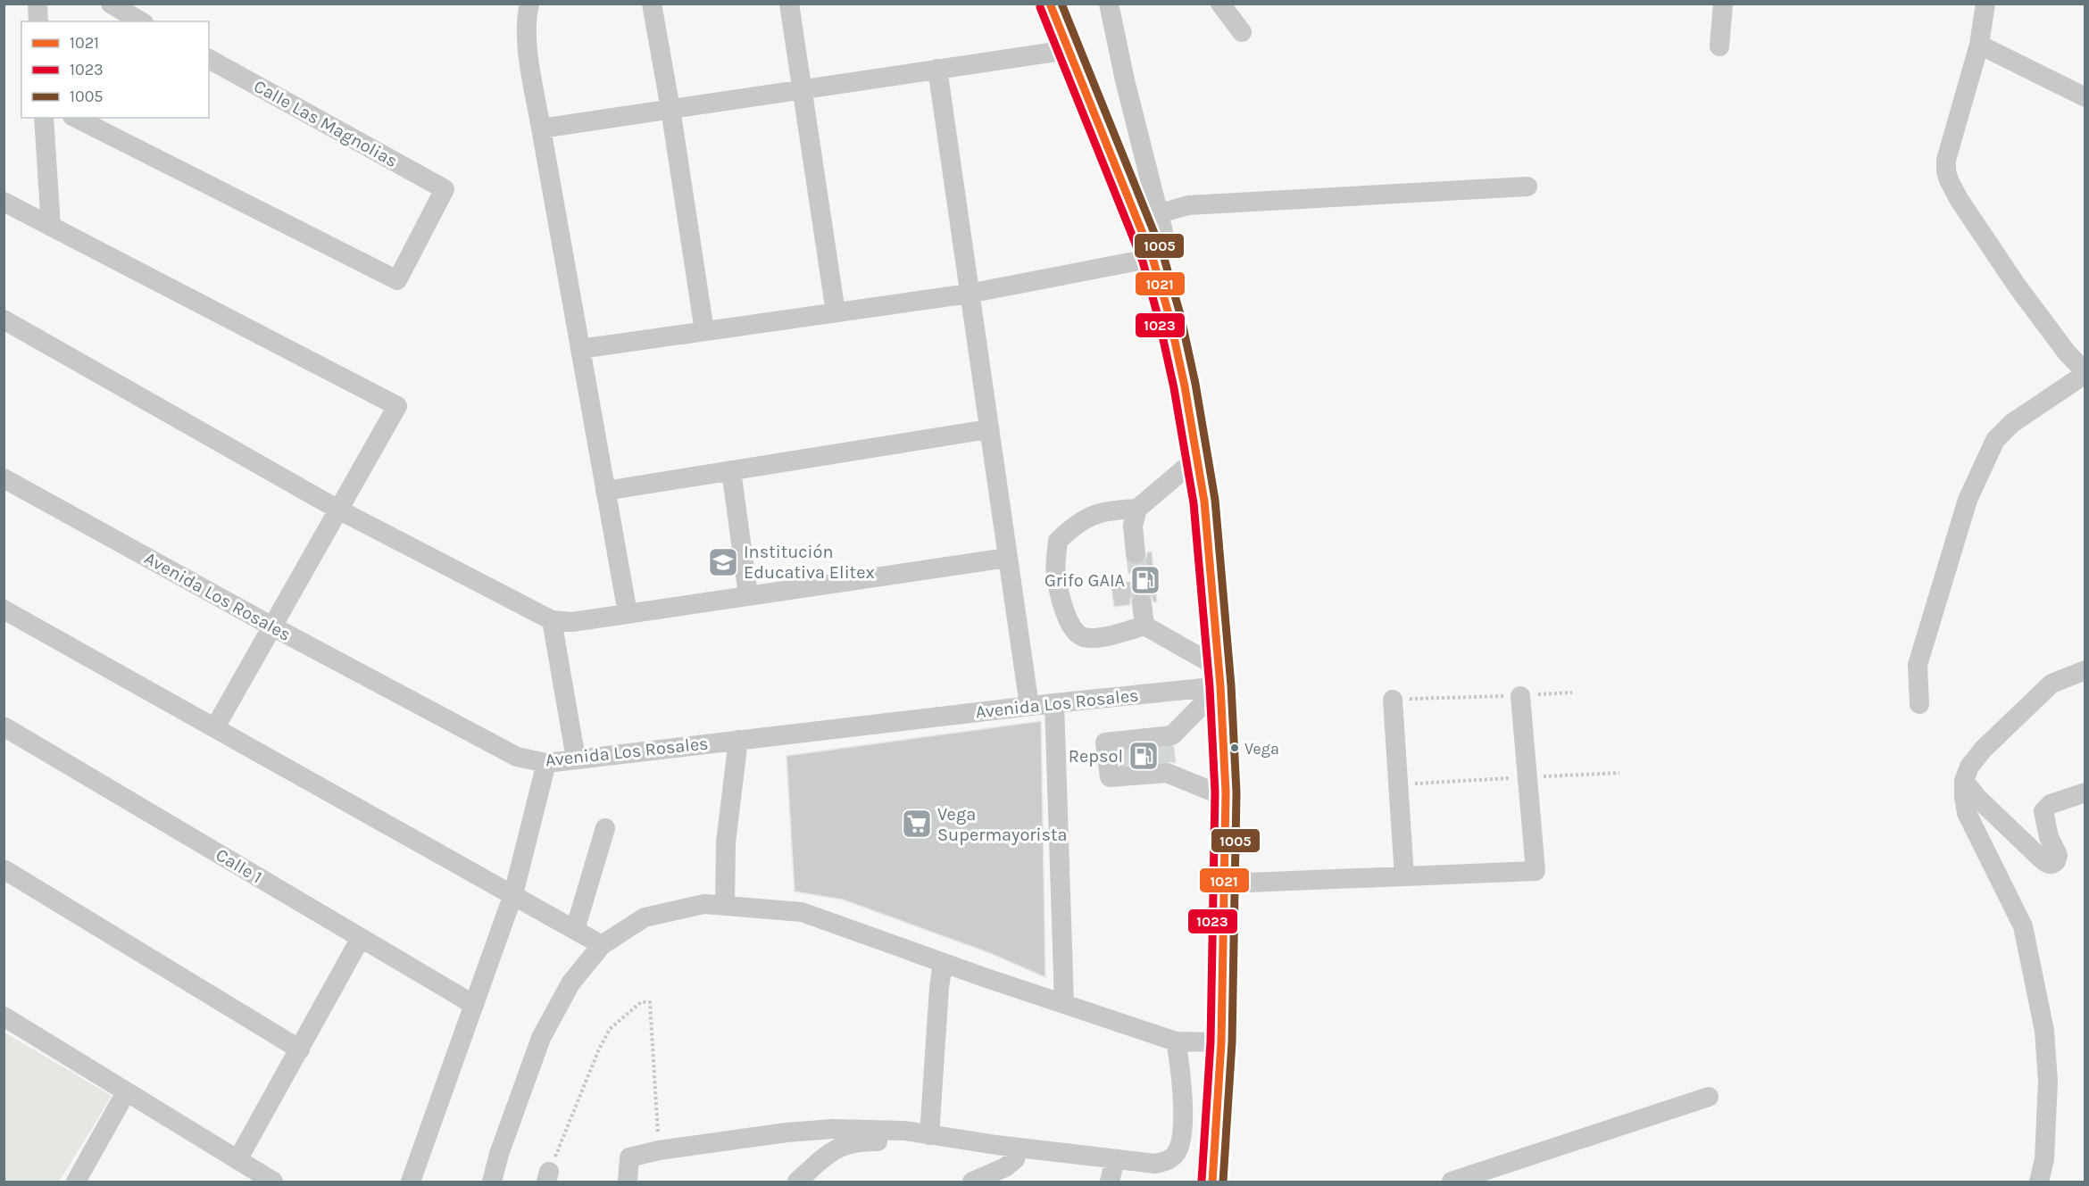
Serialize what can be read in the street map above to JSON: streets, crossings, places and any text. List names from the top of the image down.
{
  "streets": {
    "street": ["Calle Las Magnolias", "Avenida Los Rosales", "Calle 1"]
  },
  "places": {
    "school or university": ["Institución Educativa Elitex"],
    "fuel station": ["Grifo GAIA", "Repsol"],
    "other": ["Vega"],
    "supermarket": ["Vega Supermayorista"]
  },
  "lines": ["transit line 1021", "transit line 1005", "transit line 1023"],
  "legend": ["1021", "1023", "1005"]
}
